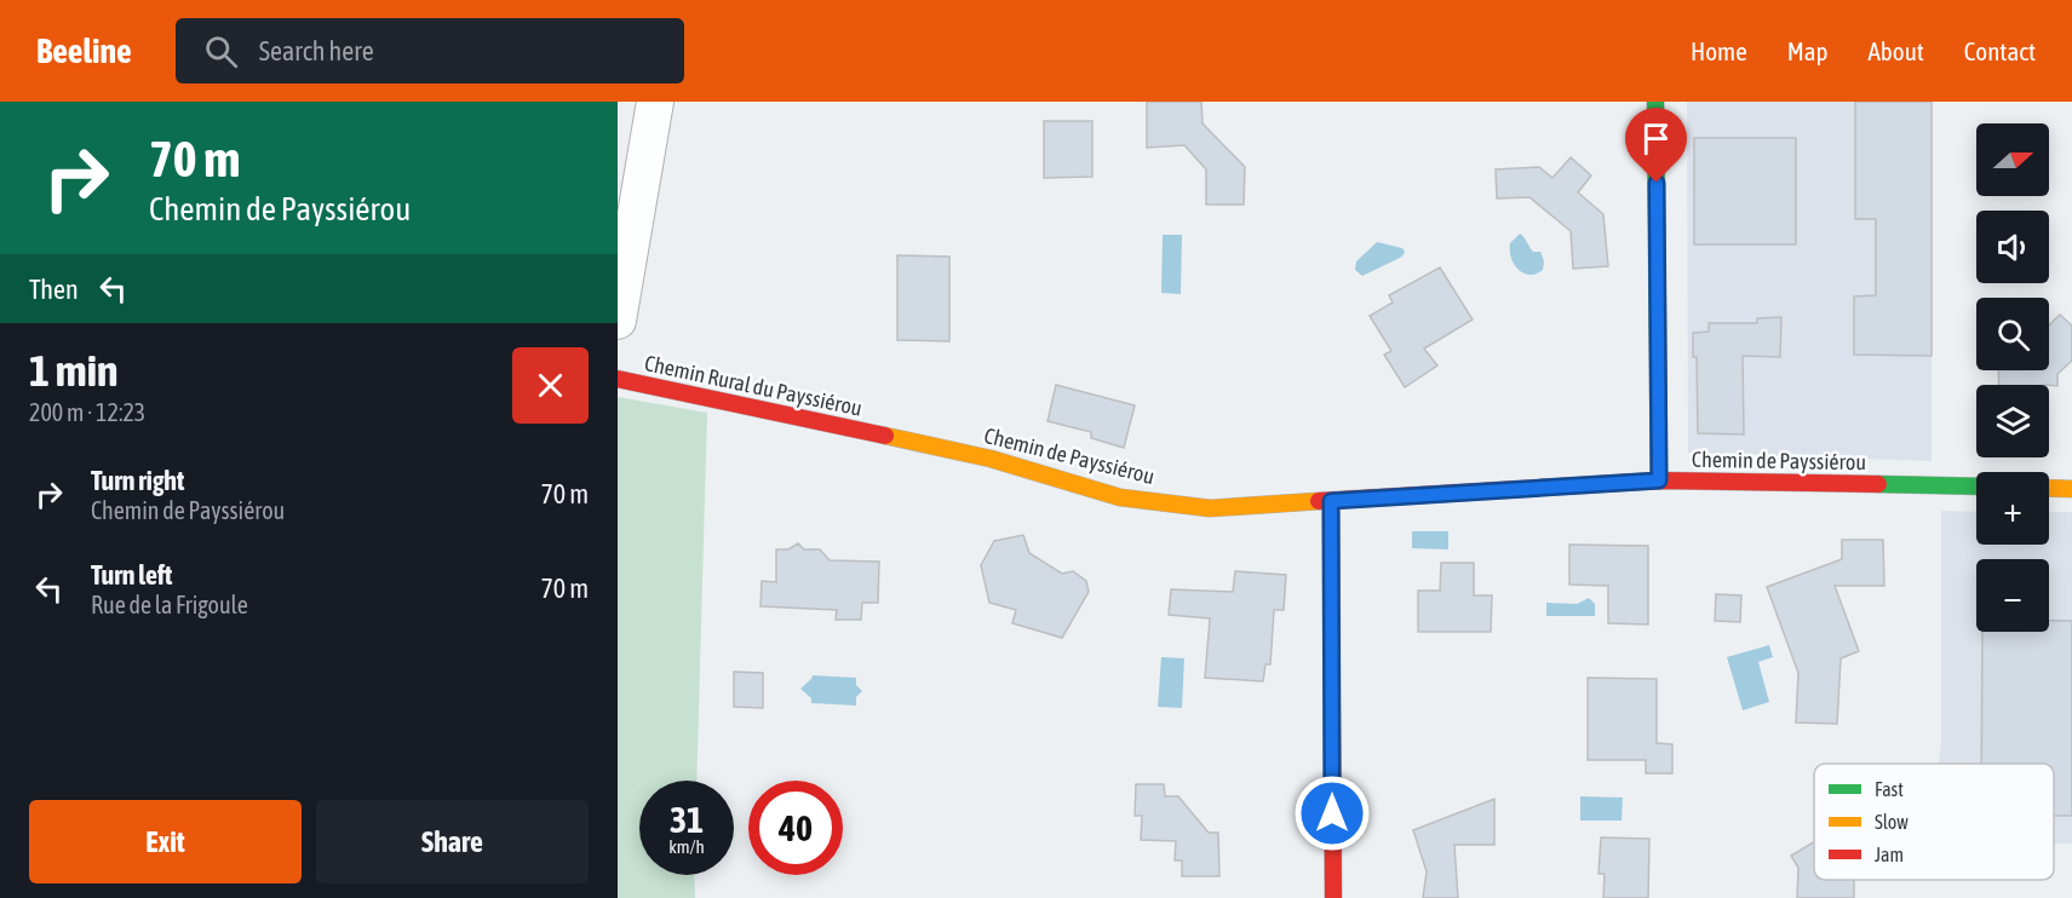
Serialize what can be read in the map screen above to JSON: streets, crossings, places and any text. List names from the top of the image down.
{
  "streets": {
    "street": ["Chemin Rural du Payssiérou", "Chemin de Payssiérou"]
  },
  "crossings": [
    ["Chemin Rural du Payssiérou", "Chemin de Payssiérou"]
  ],
  "legend": ["Fast", "Slow", "Jam"],
  "north": "right",
  "page": {
    "header": "Beeline",
    "search": "Search here",
    "nav": [
      "Home",
      "Map",
      "About",
      "Contact"
    ],
    "turn": ["70 m", "Chemin de Payssiérou"],
    "map_buttons": ["+", "−"],
    "then": "Then",
    "heading": ["1 min", "200 m · 12:23"],
    "list": [
      {
        "name": "Turn right",
        "note": "Chemin de Payssiérou",
        "value": "70 m"
      },
      {
        "name": "Turn left",
        "note": "Rue de la Frigoule",
        "value": "70 m"
      }
    ],
    "speed": "31 km/h",
    "limit": "40",
    "buttons": ["Exit", "Share"]
  }
}
